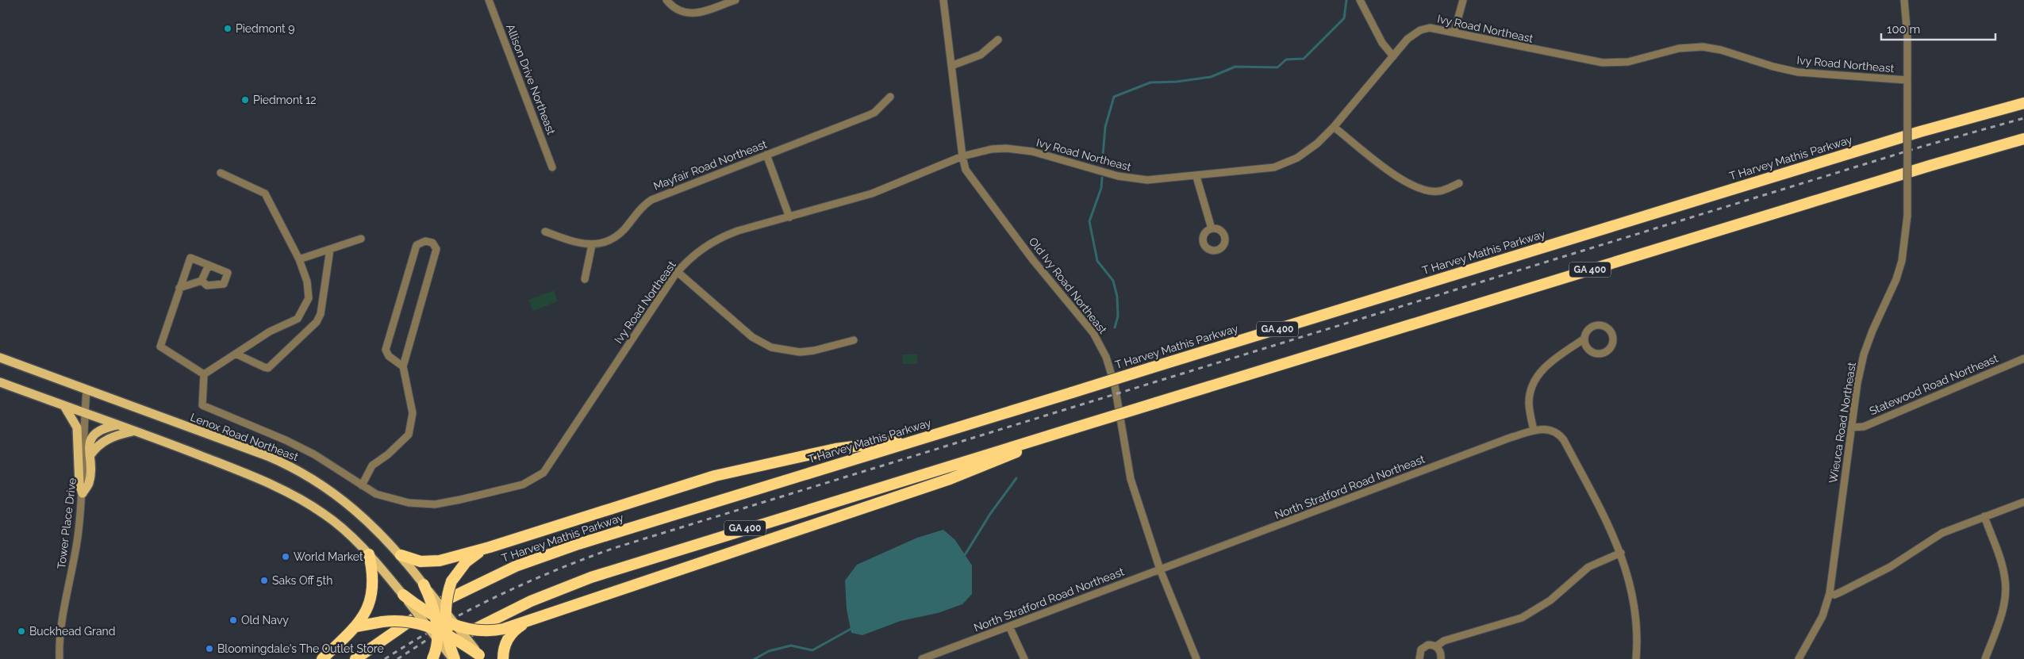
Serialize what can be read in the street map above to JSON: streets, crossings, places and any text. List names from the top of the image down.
{
  "streets": {
    "highway": ["T Harvey Mathis Parkway", "GA 400"],
    "main road": ["Lenox Road Northeast"],
    "street": [
      "Ivy Road Northeast",
      "Allison Drive Northeast",
      "Mayfair Road Northeast",
      "Old Ivy Road Northeast",
      "Statewood Road Northeast",
      "Wieuca Road Northeast",
      "North Stratford Road Northeast",
      "Tower Place Drive"
    ]
  },
  "crossings": [
    ["Ivy Road Northeast", "Old Ivy Road Northeast"],
    ["Ivy Road Northeast", "Wieuca Road Northeast"],
    ["Old Ivy Road Northeast", "North Stratford Road Northeast"],
    ["Statewood Road Northeast", "Wieuca Road Northeast"],
    ["Lenox Road Northeast", "Tower Place Drive"]
  ],
  "places": [
    "Piedmont 9",
    "Piedmont 12",
    "World Market",
    "Saks Off 5th",
    "Old Navy",
    "Buckhead Grand",
    "Bloomingdale's The Outlet Store"
  ],
  "scale_bar": "100 m"
}
